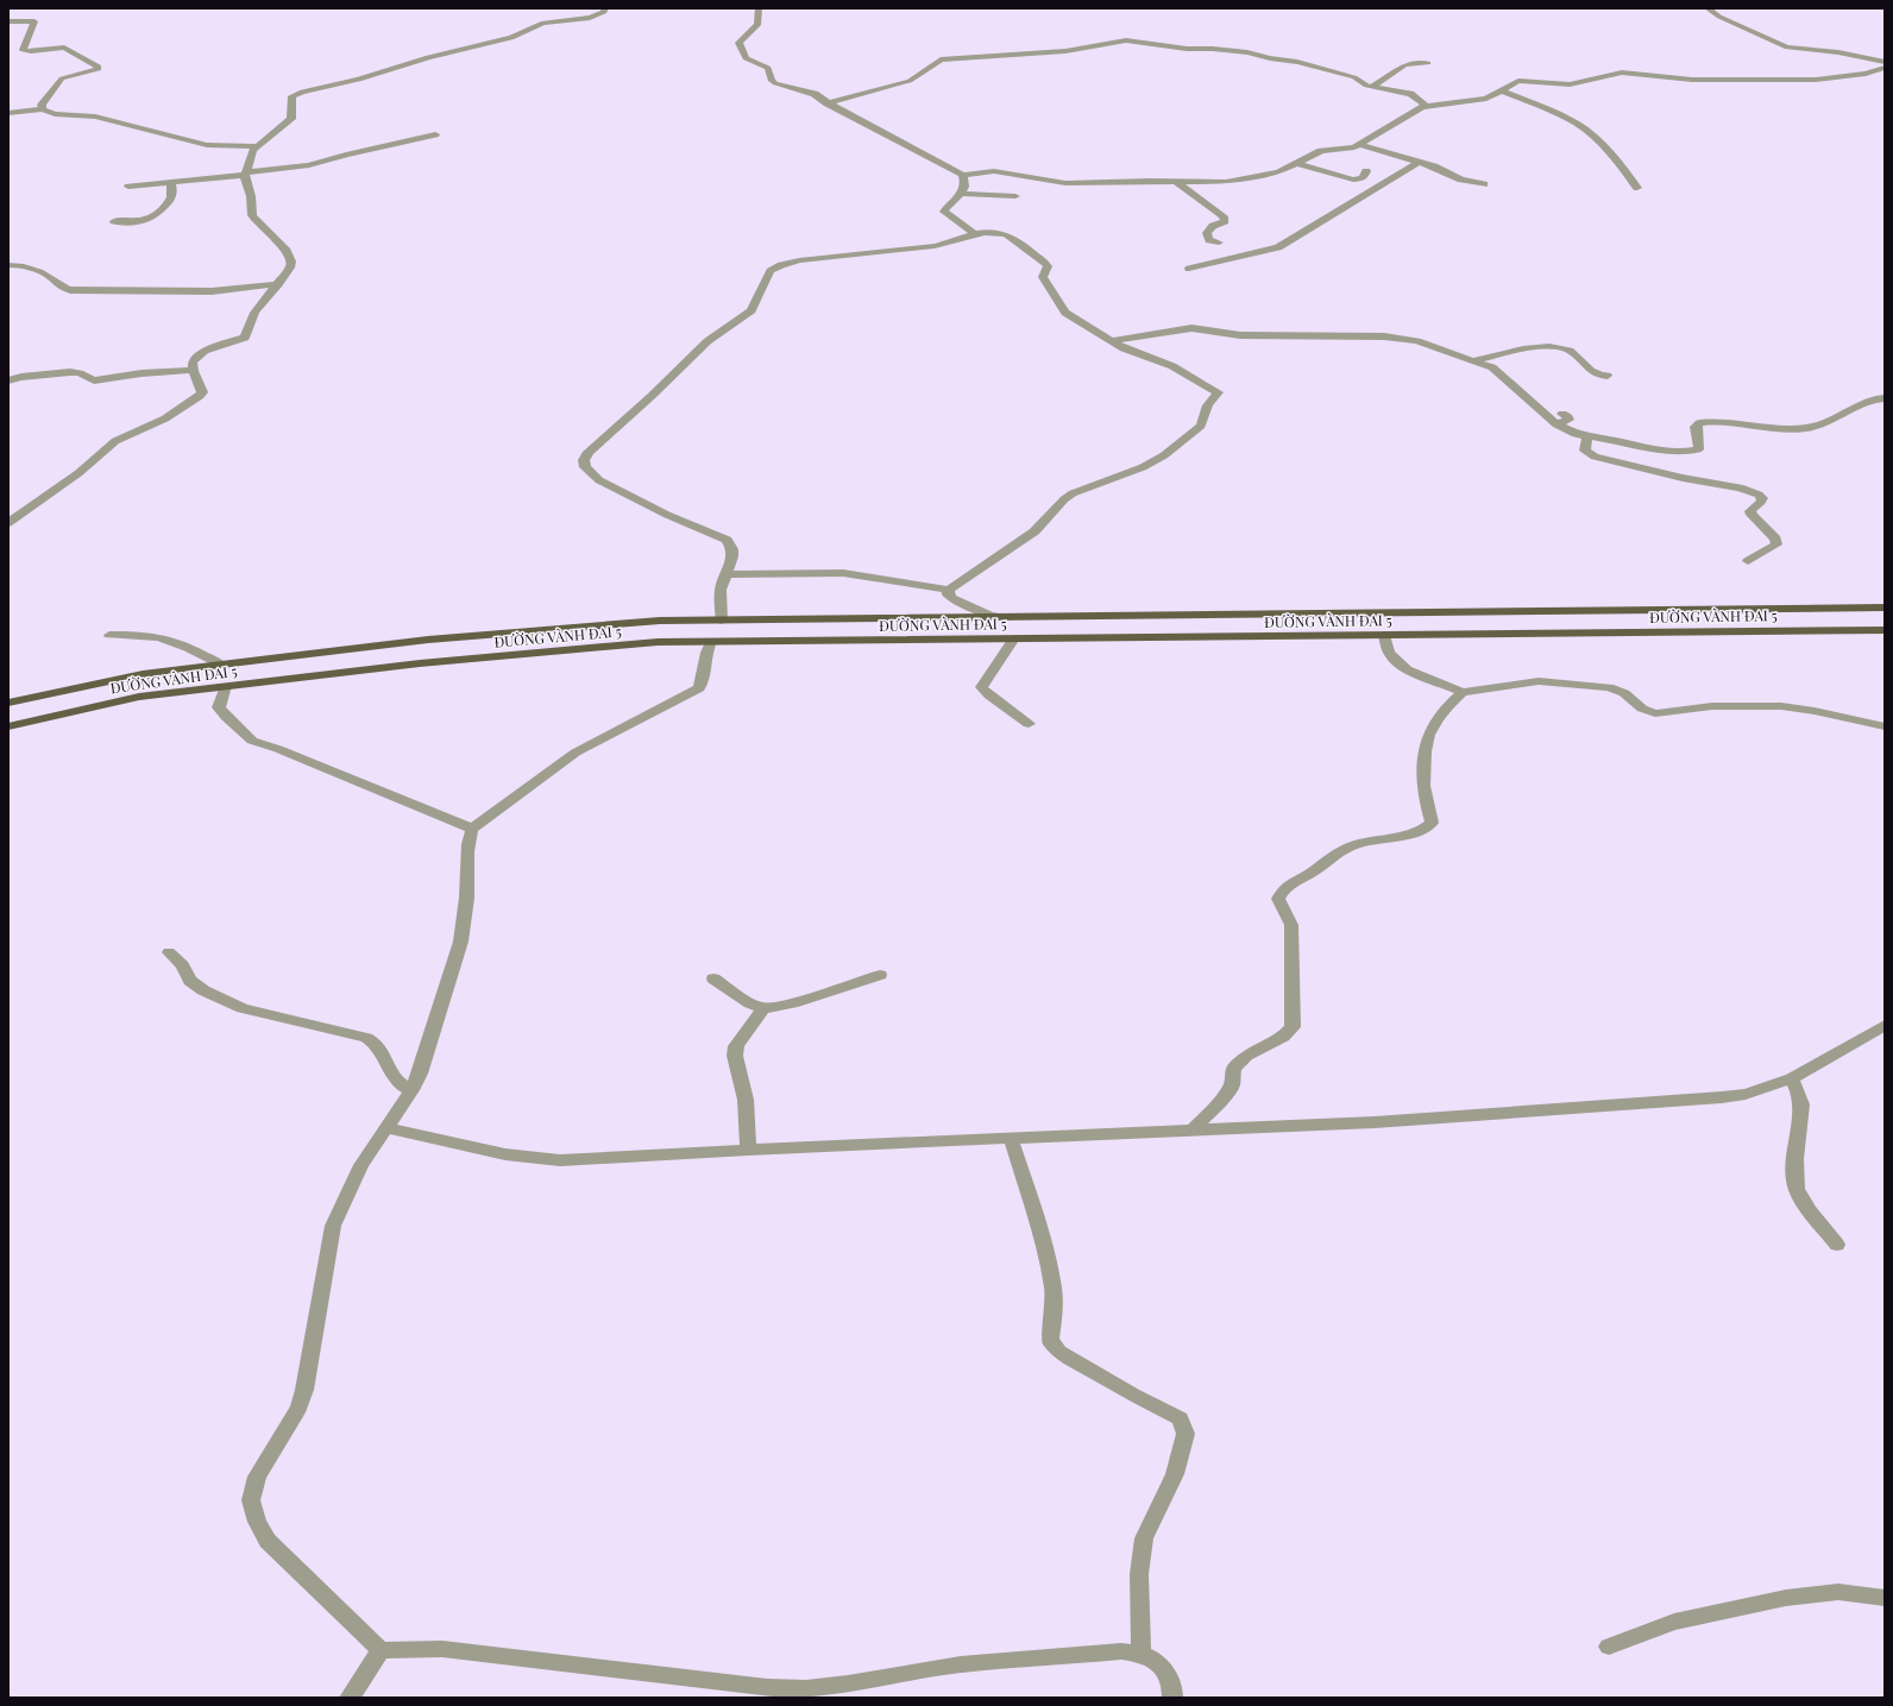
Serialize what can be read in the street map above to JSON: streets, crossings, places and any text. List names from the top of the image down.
{
  "streets": {
    "main road": ["ĐƯỜNG VÀNH ĐAI 5"]
  }
}
